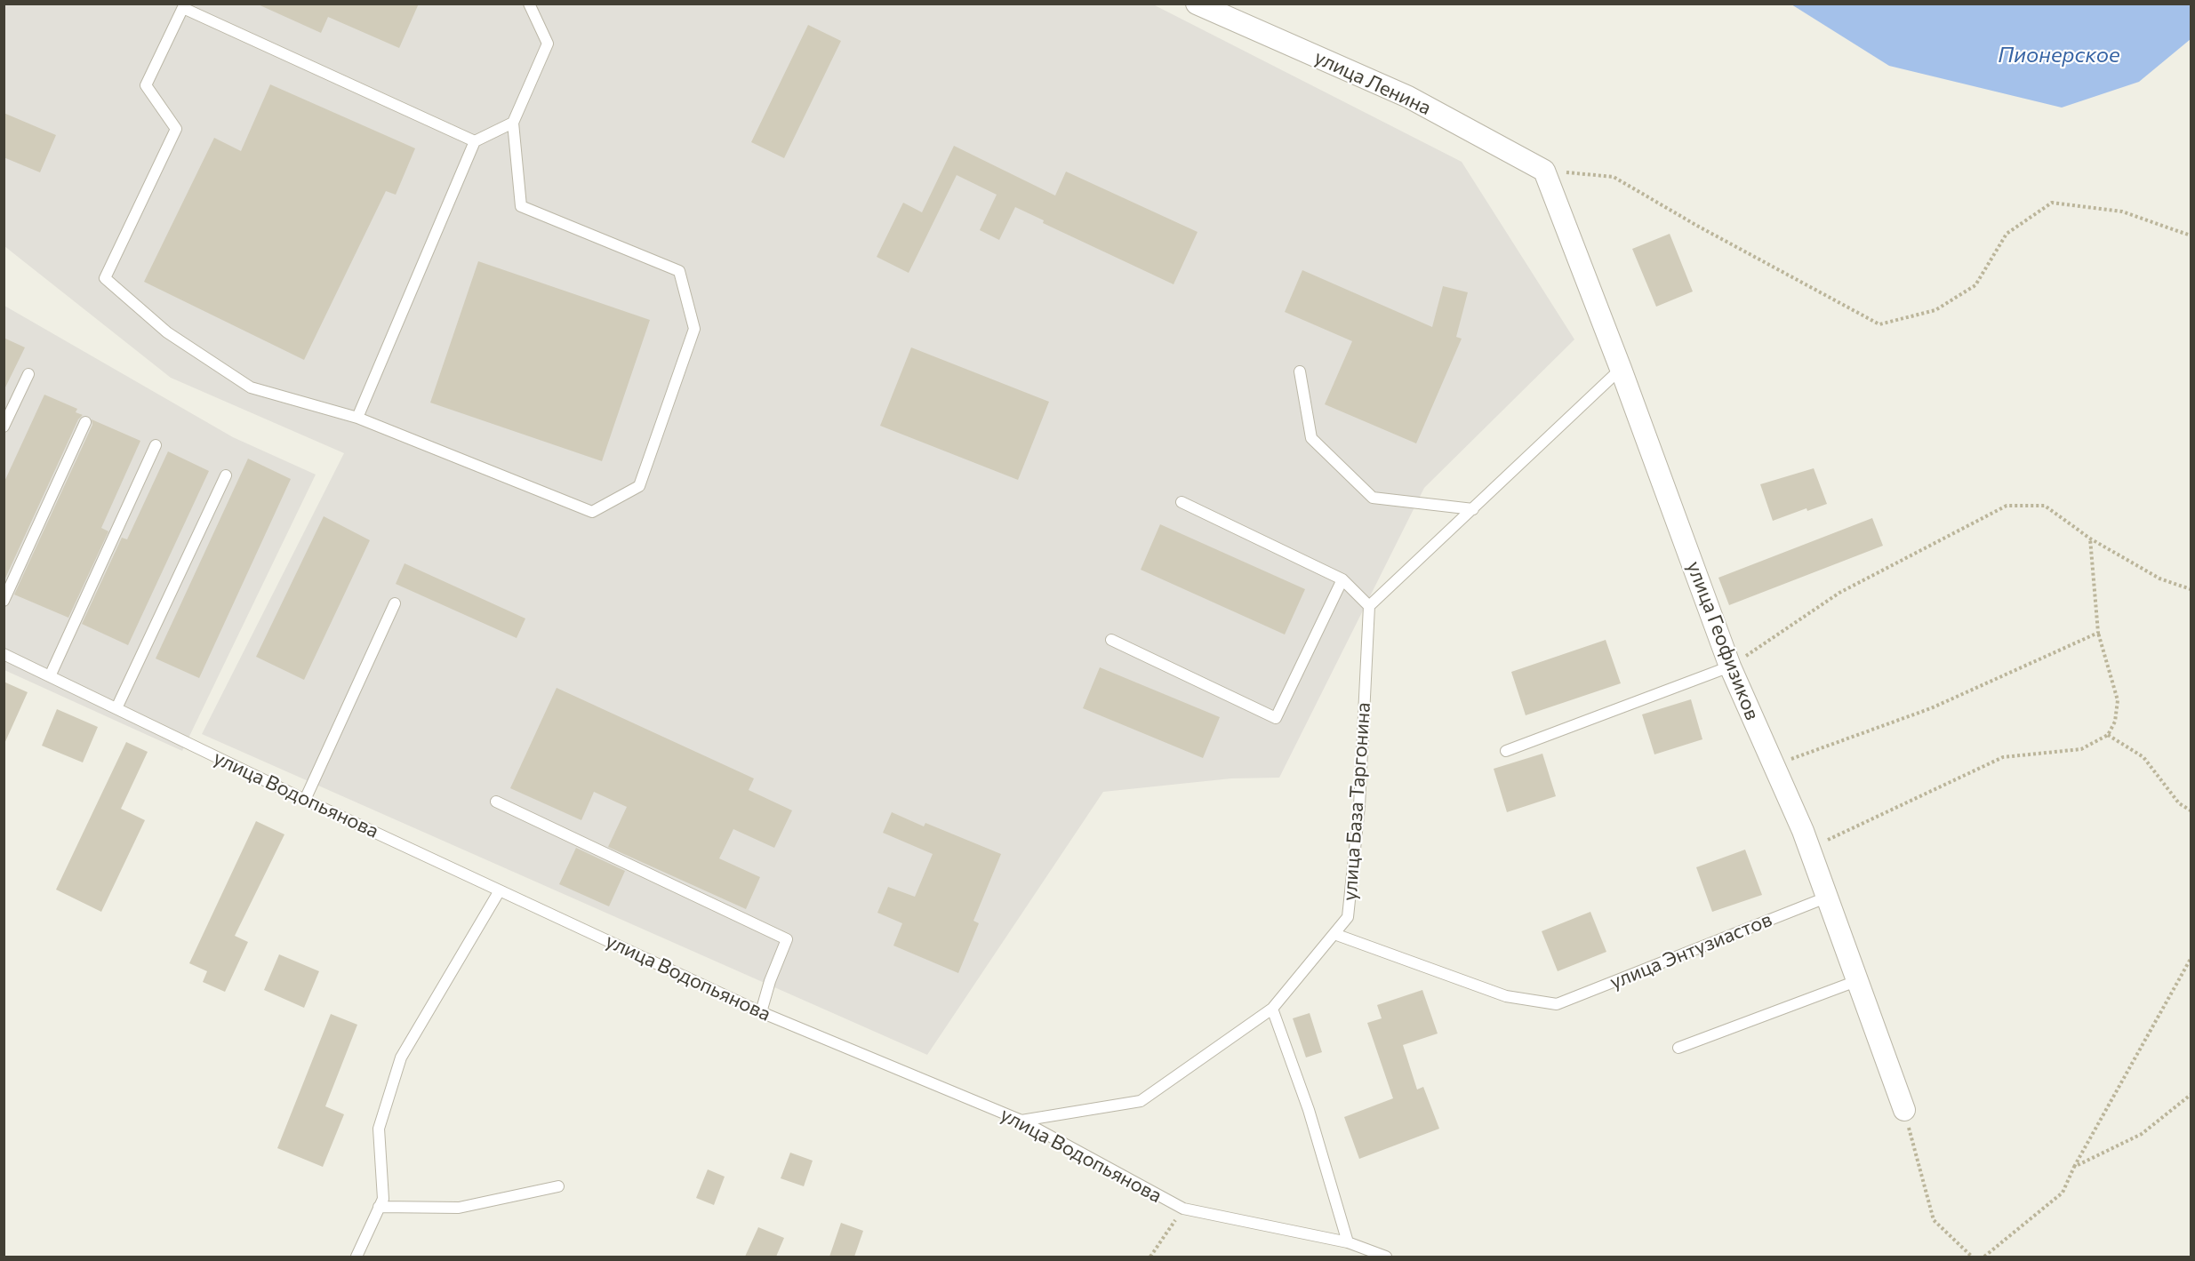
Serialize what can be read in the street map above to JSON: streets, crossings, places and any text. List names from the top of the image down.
{
  "streets": {
    "street": ["улица Ленина", "улица Геофизиков"],
    "lane": ["улица Водопьянова", "улица База Таргонина", "улица Энтузиастов"]
  },
  "crossings": [
    ["улица Ленина", "улица Геофизиков"],
    ["улица Геофизиков", "улица Энтузиастов"],
    ["улица Водопьянова", "улица База Таргонина"],
    ["улица База Таргонина", "улица Энтузиастов"]
  ],
  "water": ["Пионерское"]
}
